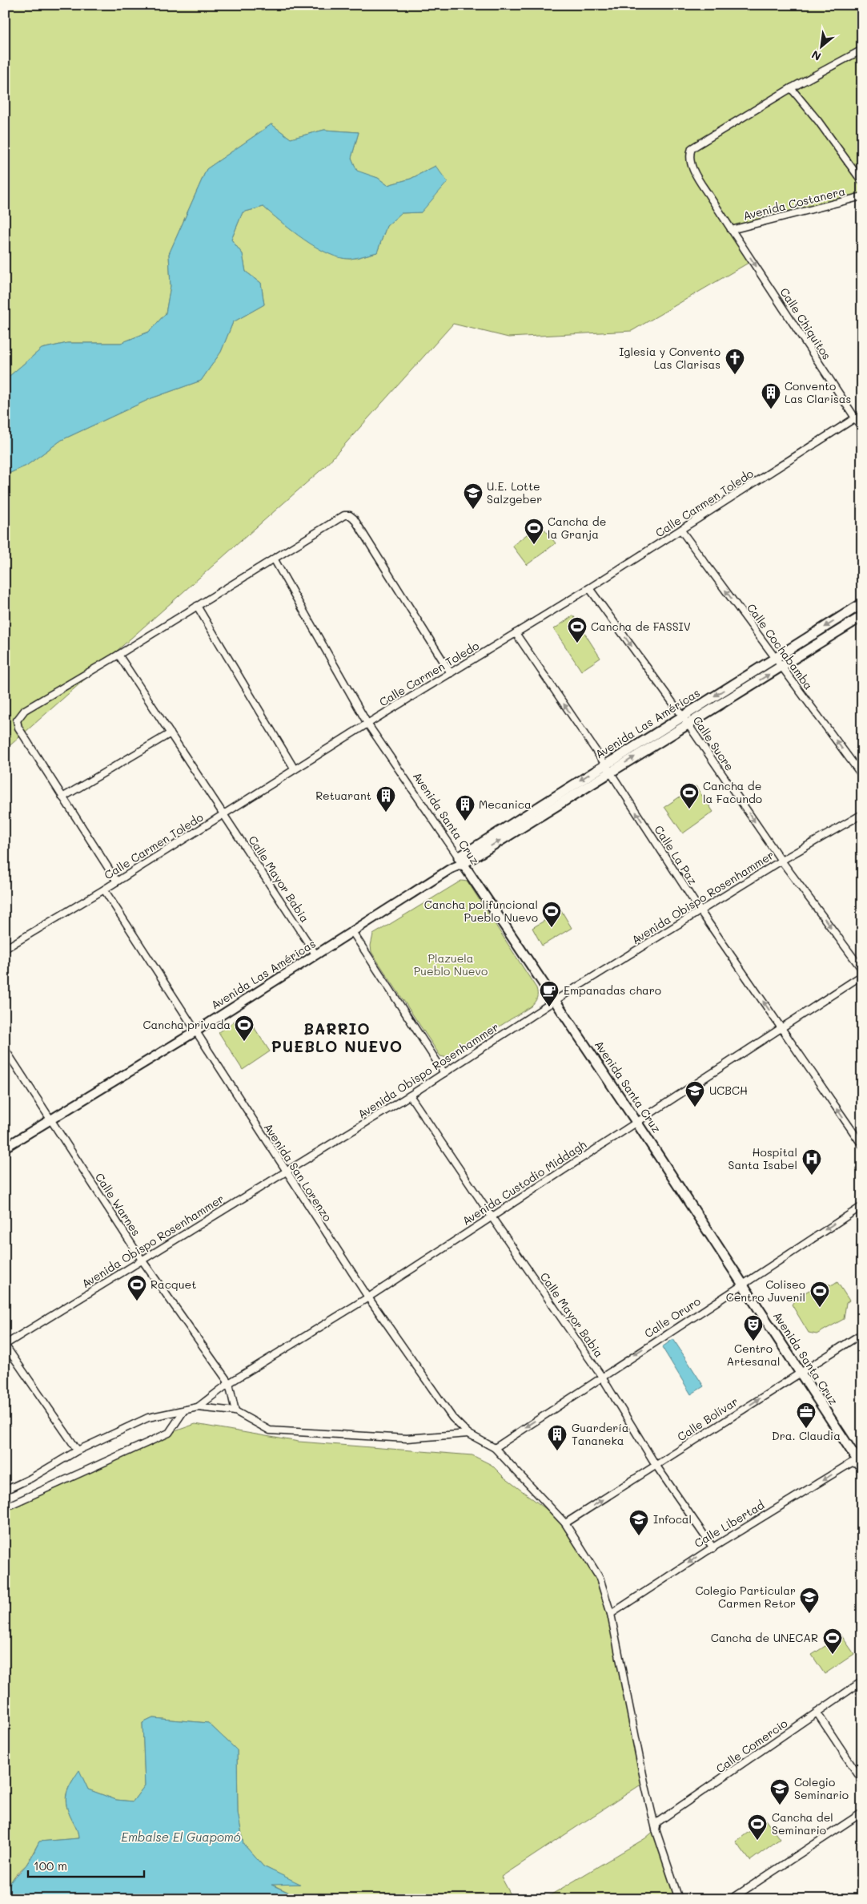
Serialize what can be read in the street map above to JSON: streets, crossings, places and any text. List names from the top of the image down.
{
  "streets": {
    "main road": ["Avenida Las Américas", "Avenida Santa Cruz"],
    "street": [
      "Avenida Costanera",
      "Calle Chiquitos",
      "Calle Carmen Toledo",
      "Calle Cochabamba",
      "Calle Sucre",
      "Calle La Paz",
      "Calle Mayor Babia",
      "Avenida Obispo Rosenhammer",
      "Avenida San Lorenzo",
      "Avenida Custodio Middagh",
      "Calle Warnes",
      "Calle Oruro",
      "Calle Bolívar",
      "Calle Libertad",
      "Calle Comercio"
    ]
  },
  "crossings": [
    ["Avenida Costanera", "Calle Chiquitos"],
    ["Calle Chiquitos", "Calle Carmen Toledo"],
    ["Calle Carmen Toledo", "Calle Cochabamba"],
    ["Calle Carmen Toledo", "Calle Sucre"],
    ["Calle Carmen Toledo", "Avenida Santa Cruz"],
    ["Calle Carmen Toledo", "Calle La Paz"],
    ["Calle Carmen Toledo", "Calle Mayor Babia"],
    ["Calle Carmen Toledo", "Avenida San Lorenzo"],
    ["Calle Cochabamba", "Avenida Las Américas"],
    ["Avenida Las Américas", "Calle Sucre"],
    ["Avenida Las Américas", "Avenida Santa Cruz"],
    ["Avenida Las Américas", "Calle La Paz"],
    ["Avenida Las Américas", "Calle Mayor Babia"],
    ["Avenida Las Américas", "Avenida San Lorenzo"],
    ["Avenida Las Américas", "Calle Warnes"],
    ["Calle Sucre", "Avenida Obispo Rosenhammer"],
    ["Avenida Santa Cruz", "Avenida Obispo Rosenhammer"],
    ["Avenida Santa Cruz", "Avenida Custodio Middagh"],
    ["Avenida Santa Cruz", "Calle Oruro"],
    ["Avenida Santa Cruz", "Calle Bolívar"],
    ["Avenida Santa Cruz", "Calle Libertad"],
    ["Calle La Paz", "Avenida Obispo Rosenhammer"],
    ["Calle La Paz", "Avenida Custodio Middagh"],
    ["Calle Mayor Babia", "Avenida Obispo Rosenhammer"],
    ["Calle Mayor Babia", "Avenida Custodio Middagh"],
    ["Calle Mayor Babia", "Calle Oruro"],
    ["Calle Mayor Babia", "Calle Bolívar"],
    ["Calle Mayor Babia", "Calle Libertad"],
    ["Avenida Obispo Rosenhammer", "Avenida San Lorenzo"],
    ["Avenida Obispo Rosenhammer", "Calle Warnes"],
    ["Avenida San Lorenzo", "Avenida Custodio Middagh"],
    ["Avenida San Lorenzo", "Calle Oruro"],
    ["Avenida Custodio Middagh", "Calle Warnes"]
  ],
  "one_way": [
    "Calle Chiquitos",
    "Calle Cochabamba",
    "Calle Sucre",
    "Calle La Paz",
    "Calle Oruro",
    "Calle Bolívar",
    "Calle Libertad"
  ],
  "districts": ["BARRIO PUEBLO NUEVO"],
  "water": ["Embalse El Guapomó"],
  "parks": ["Plazuela Pueblo Nuevo"],
  "places": {
    "church": ["Iglesia y Convento Las Clarisas"],
    "building": [
      "Convento Las Clarisas",
      "Retuarant",
      "Mecanica",
      "Guardería Tananeka"
    ],
    "school or university": [
      "U.E. Lotte Salzgeber",
      "UCBCH",
      "Infocal",
      "Colegio Particular Carmen Retor",
      "Colegio Seminario"
    ],
    "sports": [
      "Cancha de la Granja",
      "Cancha de FASSIV",
      "Cancha de la Facundo",
      "Cancha polifuncional Pueblo Nuevo",
      "Cancha privada",
      "Racquet",
      "Coliseo Centro Juvenil",
      "Cancha de UNECAR",
      "Cancha del Seminario"
    ],
    "cafe": ["Empanadas charo"],
    "hospital": ["Hospital Santa Isabel"],
    "theatre": ["Centro Artesanal"],
    "office": ["Dra. Claudia"]
  },
  "scale_bar": "100 m",
  "north": "bottom left"
}
